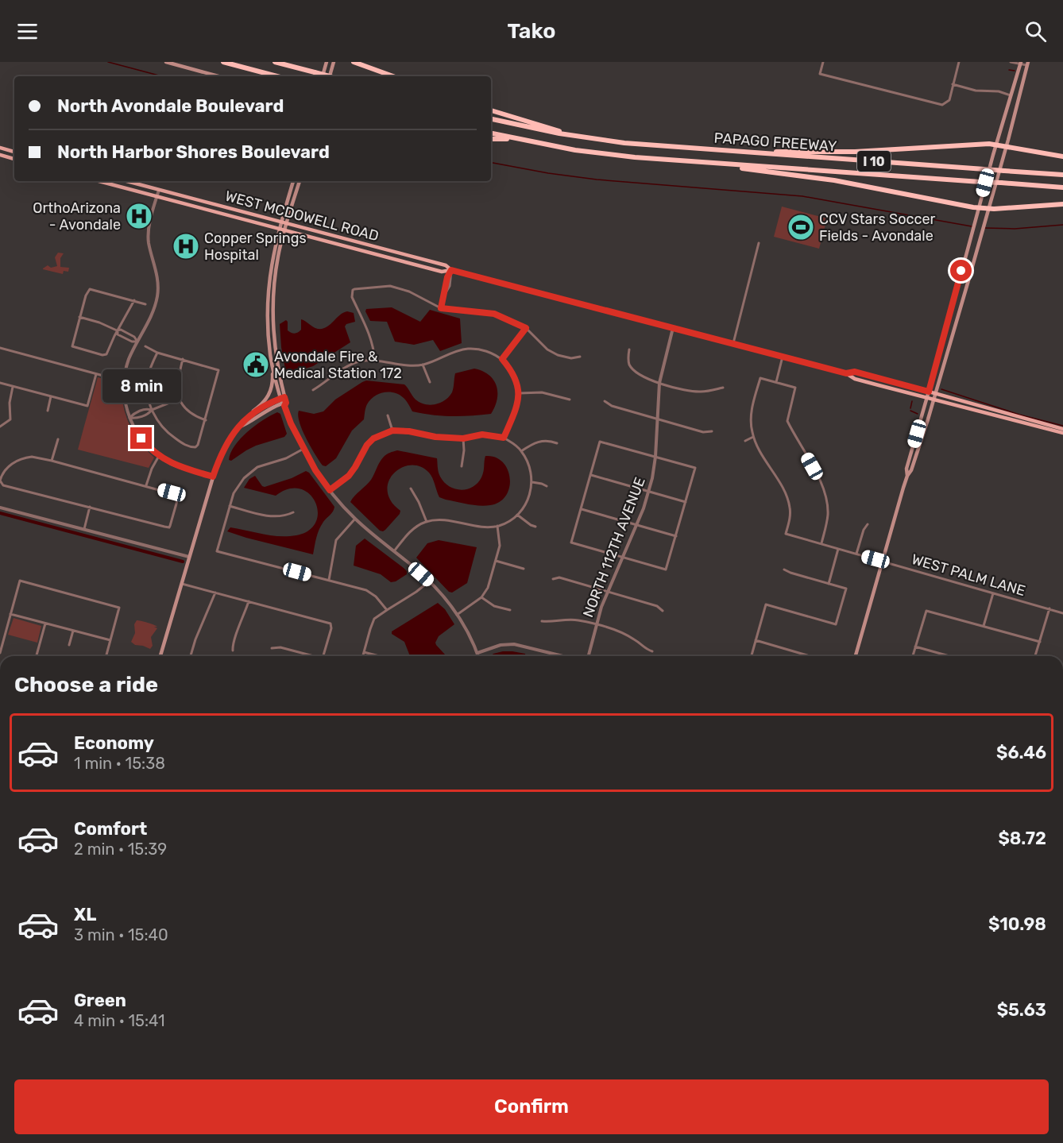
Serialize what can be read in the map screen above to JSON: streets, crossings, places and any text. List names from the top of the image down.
{
  "streets": {
    "highway": ["PAPAGO FREEWAY", "I 10"],
    "main road": ["WEST MCDOWELL ROAD"],
    "street": ["NORTH 112TH AVENUE", "WEST PALM LANE"]
  },
  "crossings": [
    ["WEST MCDOWELL ROAD", "NORTH 112TH AVENUE"]
  ],
  "places": {
    "hospital": ["OrthoArizona - Avondale", "Copper Springs Hospital"],
    "sports": ["CCV Stars Soccer Fields - Avondale"],
    "public building": ["Avondale Fire & Medical Station 172"]
  },
  "page": {
    "header": "Tako",
    "banner": ["North Avondale Boulevard", "North Harbor Shores Boulevard"],
    "bubble": "8 min",
    "heading": "Choose a ride",
    "list": [
      {
        "name": "Economy",
        "note": "1 min · 15:38",
        "value": "$6.46"
      },
      {
        "name": "Comfort",
        "note": "2 min · 15:39",
        "value": "$8.72"
      },
      {
        "name": "XL",
        "note": "3 min · 15:40",
        "value": "$10.98"
      },
      {
        "name": "Green",
        "note": "4 min · 15:41",
        "value": "$5.63"
      }
    ],
    "buttons": "Confirm"
  }
}
